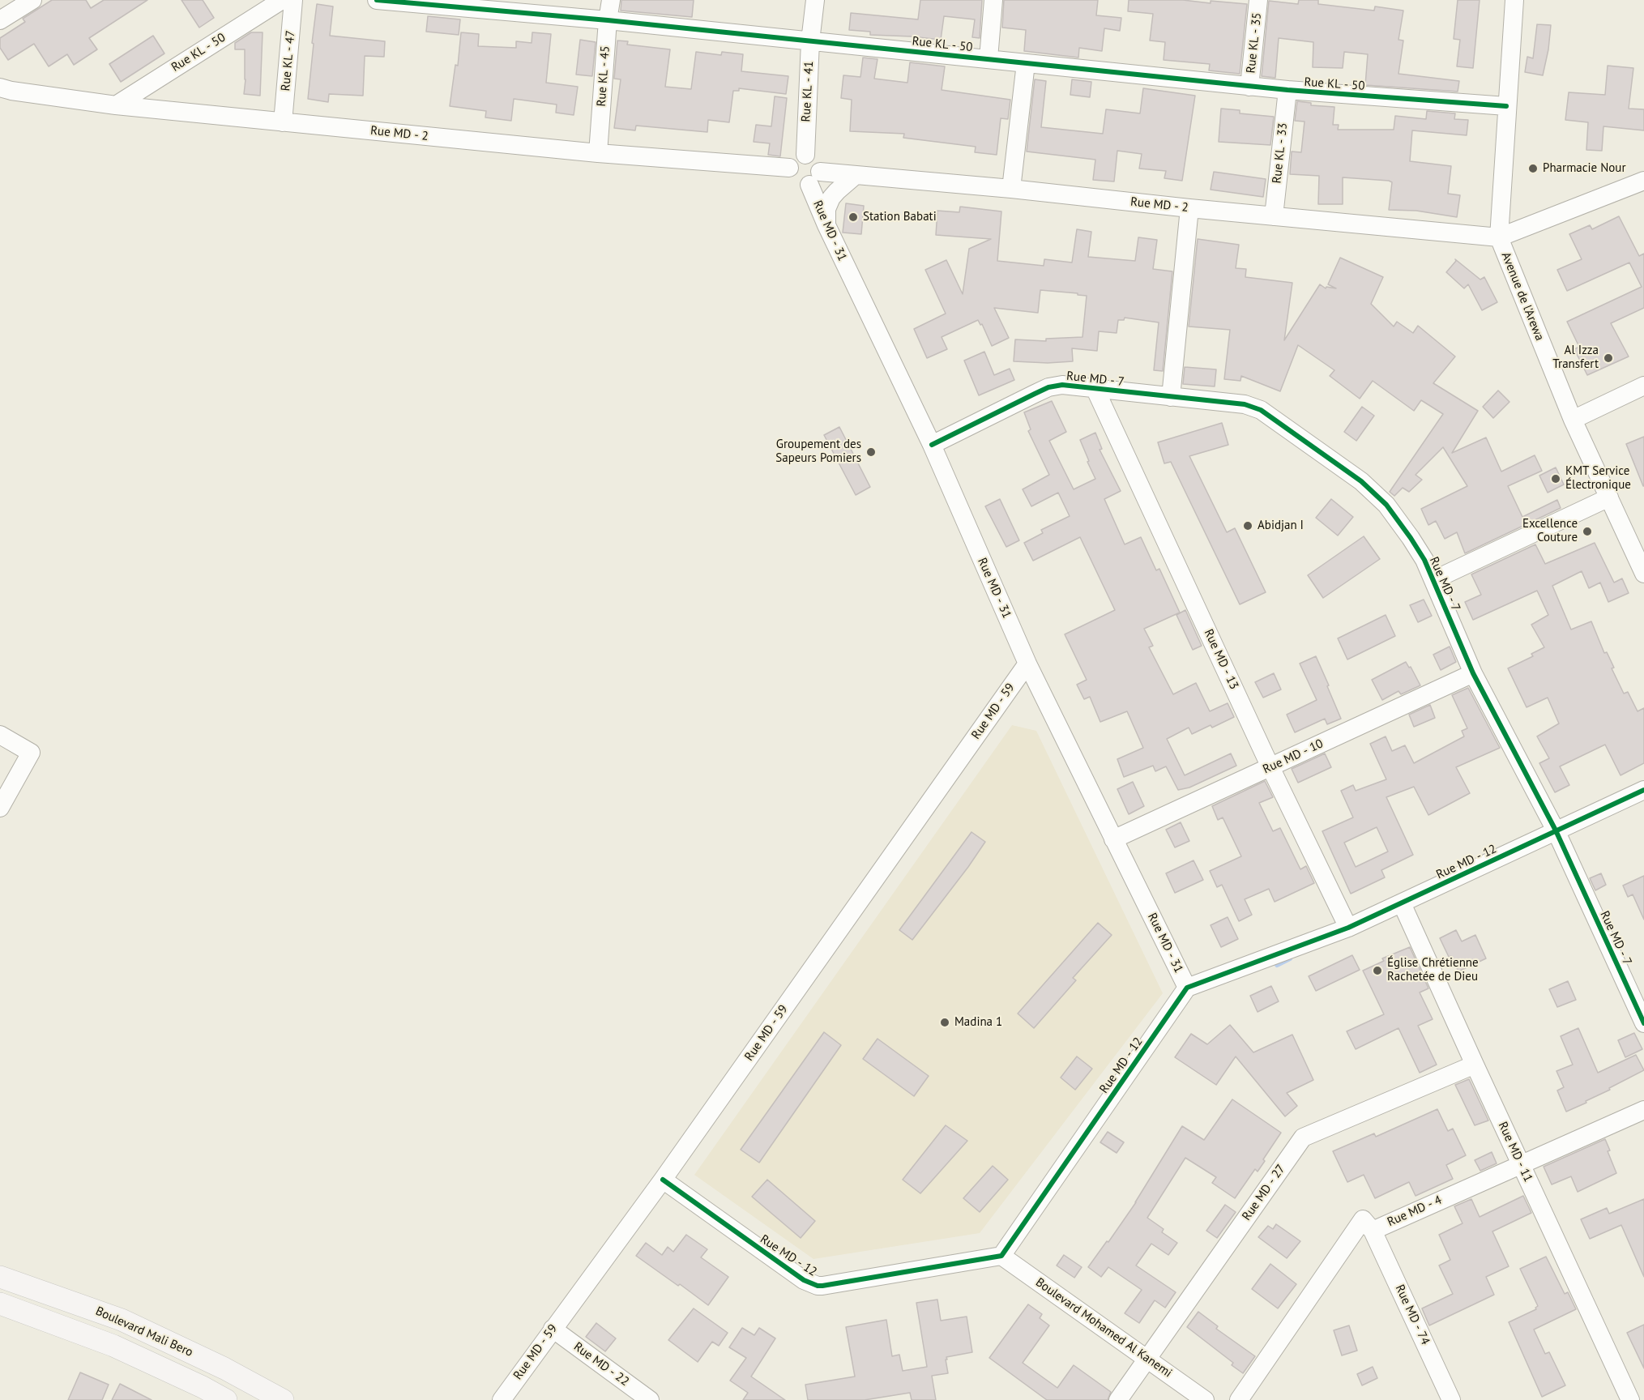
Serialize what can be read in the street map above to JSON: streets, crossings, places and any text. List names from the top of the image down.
{
  "streets": {
    "main road": ["Boulevard Mali Bero"],
    "street": [
      "Rue KL - 35",
      "Rue KL - 50",
      "Rue KL - 47",
      "Rue KL - 45",
      "Rue KL - 41",
      "Rue MD - 2",
      "Rue KL - 33",
      "Rue MD - 31",
      "Avenue de l'Arewa",
      "Rue MD - 7",
      "Rue MD - 13",
      "Rue MD - 59",
      "Rue MD - 10",
      "Rue MD - 12",
      "Rue MD - 11",
      "Rue MD - 27",
      "Rue MD - 4",
      "Rue MD - 74",
      "Boulevard Mohamed Al Kanemi",
      "Rue MD - 22"
    ]
  },
  "crossings": [
    ["Rue KL - 35", "Rue KL - 50"],
    ["Rue KL - 50", "Rue KL - 45"],
    ["Rue KL - 50", "Rue KL - 41"],
    ["Rue KL - 50", "Rue MD - 2"],
    ["Rue KL - 50", "Rue KL - 33"],
    ["Rue KL - 50", "Avenue de l'Arewa"],
    ["Rue KL - 47", "Rue MD - 2"],
    ["Rue KL - 45", "Rue MD - 2"],
    ["Rue KL - 41", "Rue MD - 2"],
    ["Rue KL - 41", "Rue MD - 31"],
    ["Rue MD - 2", "Rue KL - 33"],
    ["Rue MD - 2", "Rue MD - 31"],
    ["Rue MD - 2", "Avenue de l'Arewa"],
    ["Rue MD - 31", "Rue MD - 7"],
    ["Rue MD - 31", "Rue MD - 59"],
    ["Rue MD - 31", "Rue MD - 10"],
    ["Rue MD - 31", "Rue MD - 12"],
    ["Rue MD - 7", "Rue MD - 13"],
    ["Rue MD - 7", "Rue MD - 10"],
    ["Rue MD - 7", "Rue MD - 12"],
    ["Rue MD - 13", "Rue MD - 10"],
    ["Rue MD - 13", "Rue MD - 12"],
    ["Rue MD - 59", "Rue MD - 12"],
    ["Rue MD - 59", "Rue MD - 22"],
    ["Rue MD - 12", "Rue MD - 11"],
    ["Rue MD - 12", "Boulevard Mohamed Al Kanemi"],
    ["Rue MD - 11", "Rue MD - 27"],
    ["Rue MD - 11", "Rue MD - 4"],
    ["Rue MD - 27", "Boulevard Mohamed Al Kanemi"],
    ["Rue MD - 4", "Rue MD - 74"]
  ],
  "places": [
    "Pharmacie Nour",
    "Station Babati",
    "Al Izza Transfert",
    "Groupement des Sapeurs Pomiers",
    "KMT Service Électronique",
    "Abidjan I",
    "Excellence Couture",
    "Église Chrétienne Rachetée de Dieu",
    "Madina 1"
  ]
}
